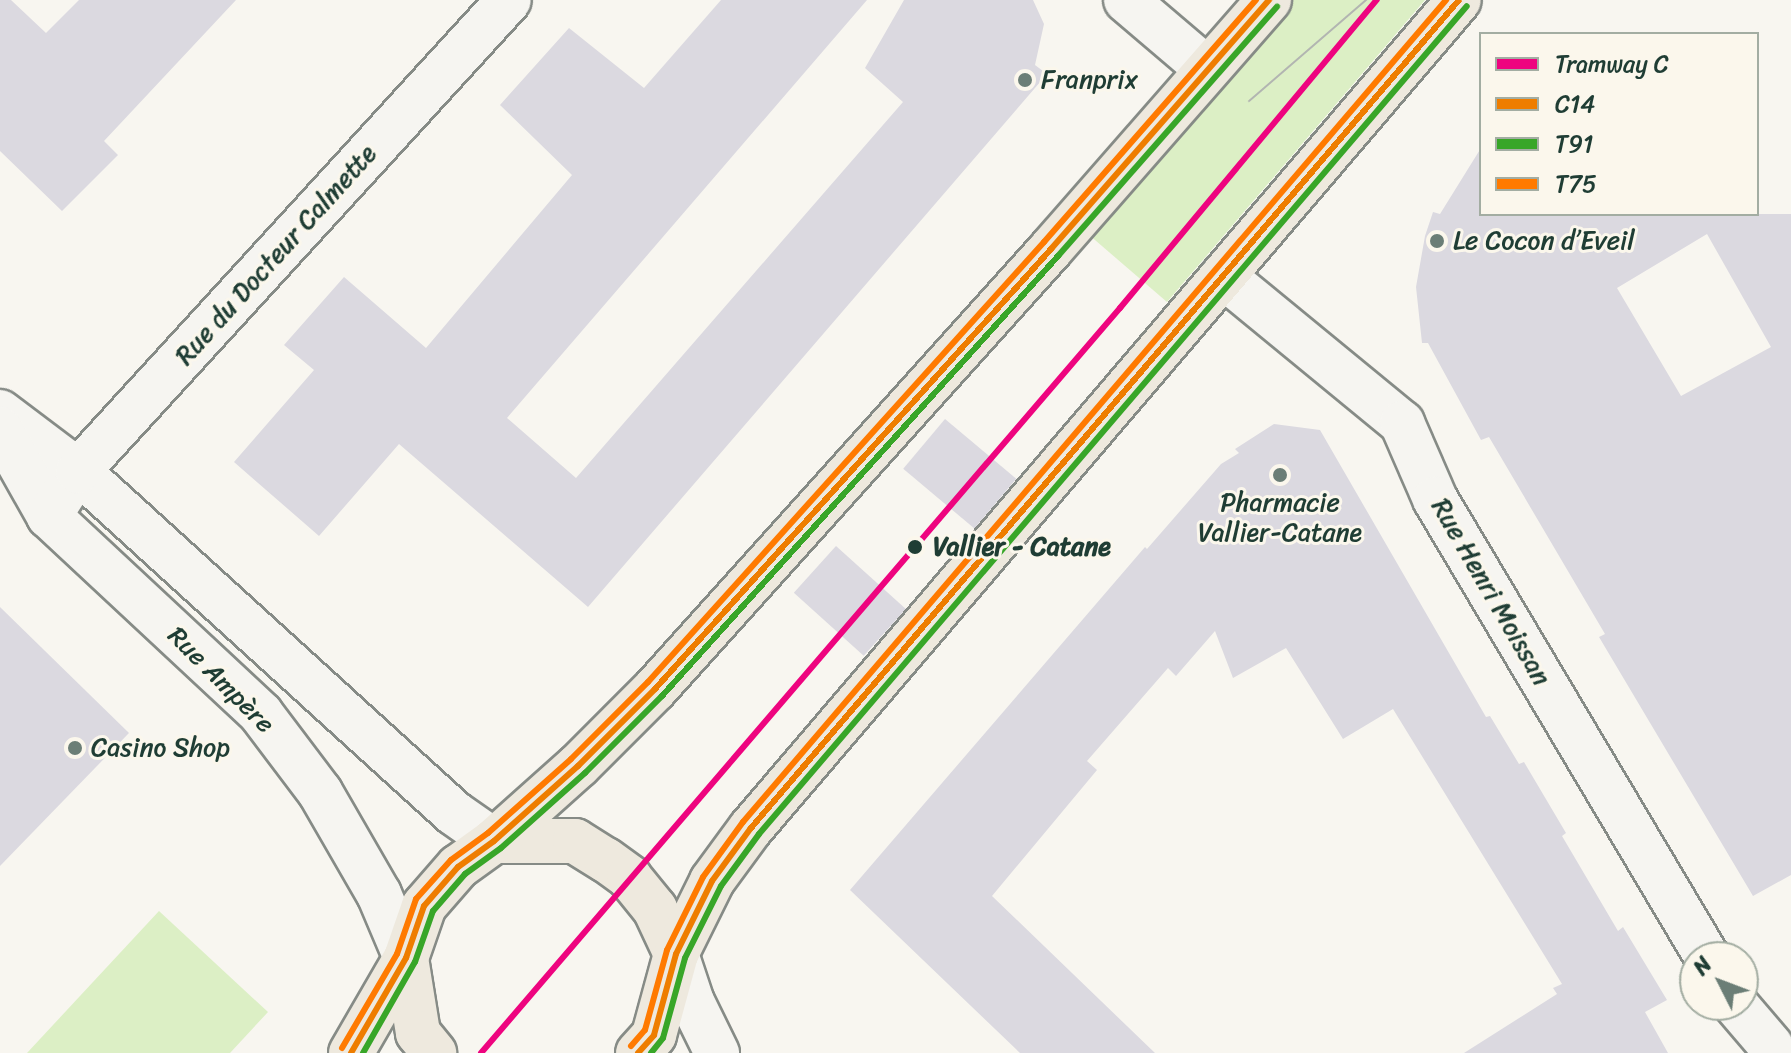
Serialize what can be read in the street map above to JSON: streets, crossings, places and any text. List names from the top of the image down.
{
  "streets": {
    "street": ["Rue du Docteur Calmette", "Rue Henri Moissan", "Rue Ampère"]
  },
  "crossings": [
    ["Rue du Docteur Calmette", "Rue Ampère"]
  ],
  "places": [
    "Franprix",
    "Le Cocon d’Eveil",
    "Pharmacie Vallier-Catane",
    "Vallier - Catane",
    "Casino Shop"
  ],
  "lines": [
    "tram line C",
    "transit line C14",
    "transit line T75",
    "transit line T91"
  ],
  "legend": [
    "Tramway C",
    "C14",
    "T91",
    "T75"
  ],
  "north": "top left"
}
